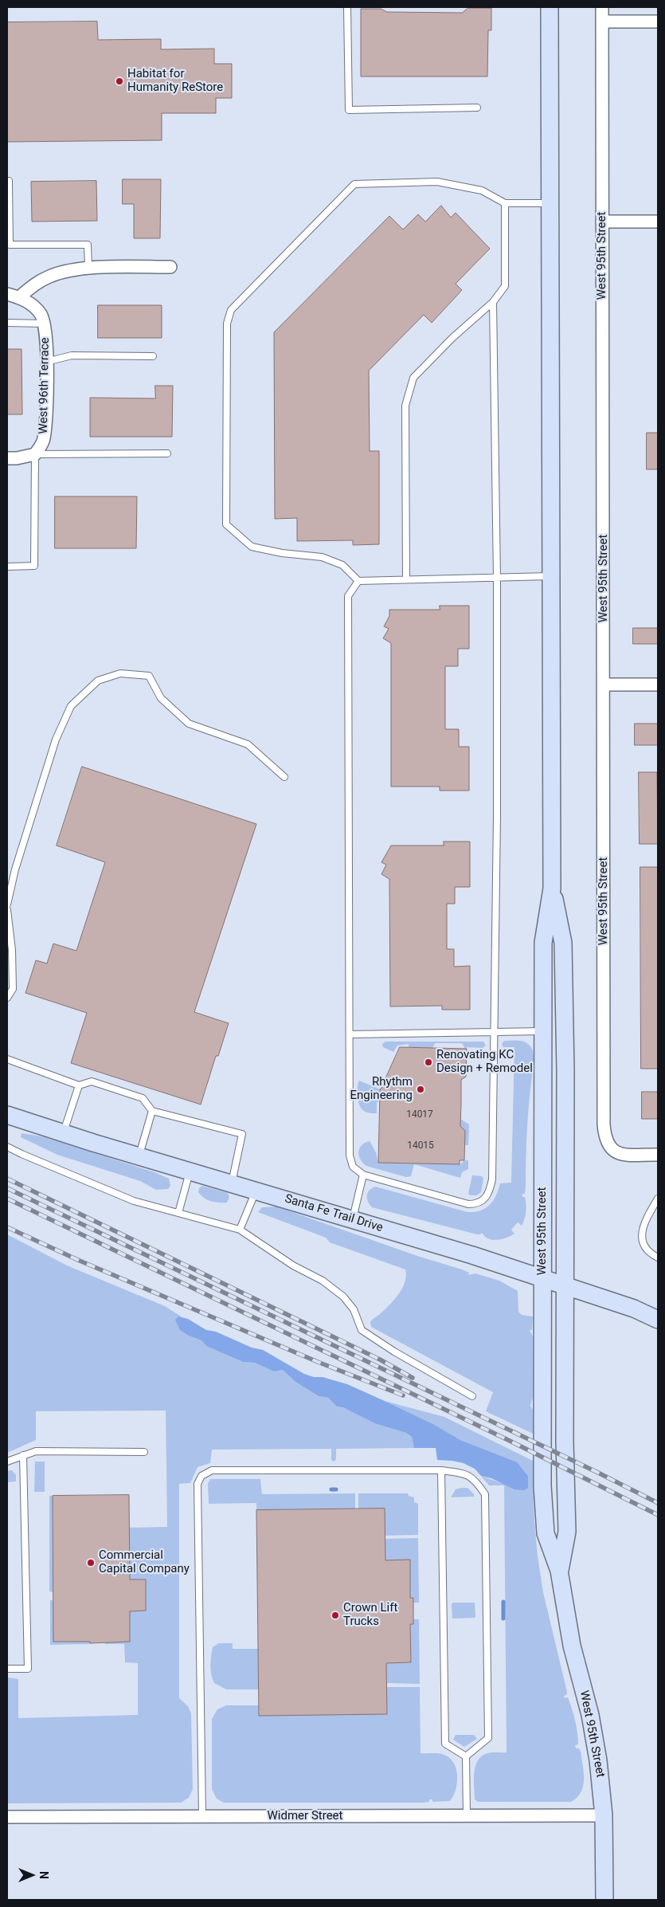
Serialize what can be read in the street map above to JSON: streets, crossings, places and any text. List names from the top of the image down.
{
  "streets": {
    "main road": ["West 95th Street", "Santa Fe Trail Drive"],
    "street": ["West 96th Terrace", "Widmer Street"]
  },
  "crossings": [
    ["West 95th Street", "Santa Fe Trail Drive"],
    ["West 95th Street", "Widmer Street"]
  ],
  "places": [
    "Habitat for Humanity ReStore",
    "Renovating KC Design + Remodel",
    "Rhythm Engineering",
    "Commercial Capital Company",
    "Crown Lift Trucks"
  ],
  "house_numbers": ["14017", "14015"],
  "north": "right"
}
